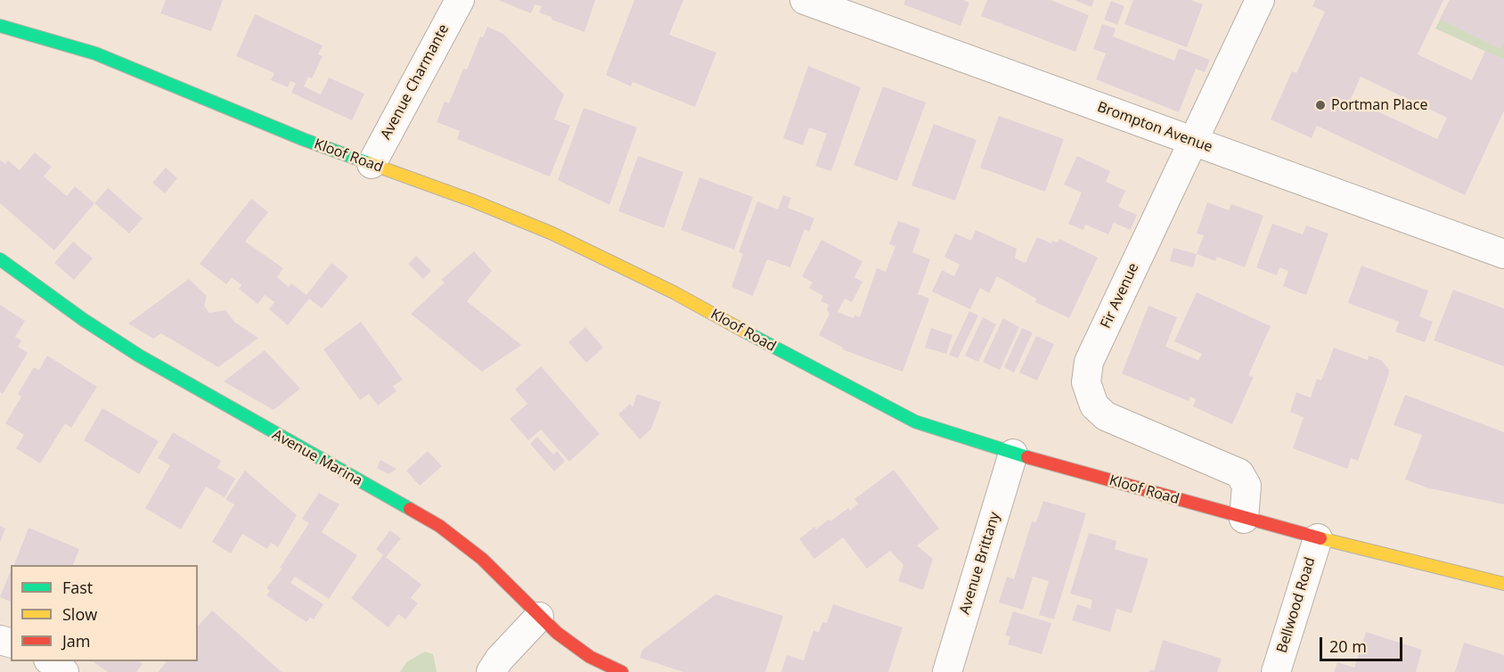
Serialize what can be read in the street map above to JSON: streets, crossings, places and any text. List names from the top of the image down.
{
  "streets": {
    "main road": ["Kloof Road", "Avenue Marina"],
    "street": [
      "Avenue Charmante",
      "Brompton Avenue",
      "Fir Avenue",
      "Avenue Brittany",
      "Bellwood Road"
    ]
  },
  "crossings": [
    ["Avenue Charmante", "Kloof Road"],
    ["Brompton Avenue", "Fir Avenue"],
    ["Kloof Road", "Fir Avenue"],
    ["Kloof Road", "Avenue Brittany"],
    ["Kloof Road", "Bellwood Road"]
  ],
  "places": ["Portman Place"],
  "legend": ["Fast", "Slow", "Jam"],
  "scale_bar": "20 m"
}
